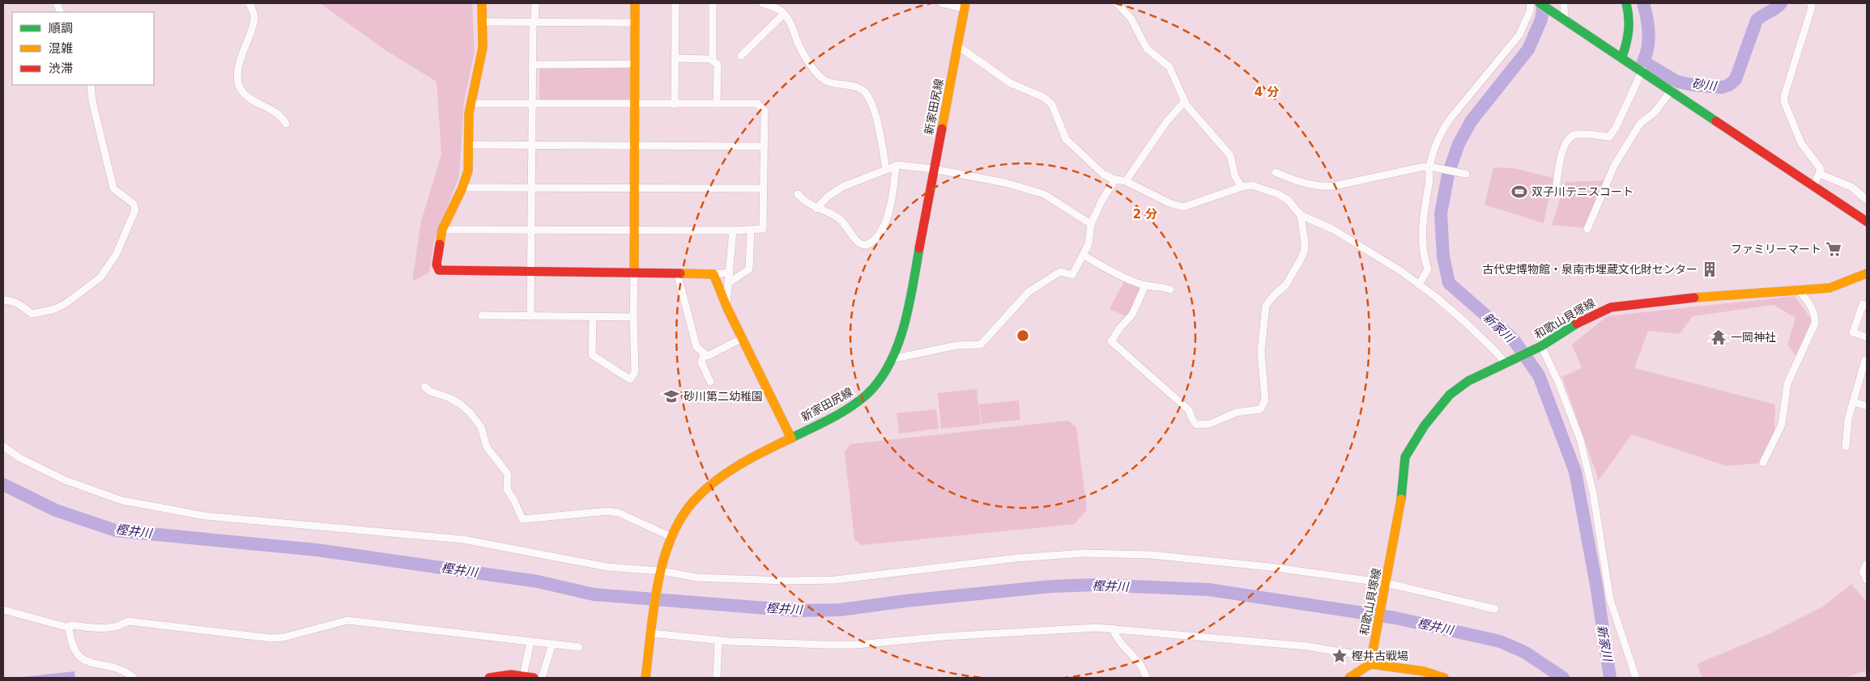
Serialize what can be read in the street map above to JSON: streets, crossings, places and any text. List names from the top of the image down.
{
  "streets": {
    "main road": ["新家田尻線", "和歌山貝塚線"]
  },
  "water": ["砂川", "新家川", "樫井川"],
  "places": {
    "sports": ["双子川テニスコート"],
    "supermarket": ["ファミリーマート"],
    "building": ["古代史博物館・泉南市埋蔵文化財センター"],
    "temple": ["一岡神社"],
    "school or university": ["砂川第二幼稚園"],
    "place": ["樫井古戦場"]
  },
  "legend": ["順調", "混雑", "渋滞"],
  "rings": ["4 分", "2 分"]
}
